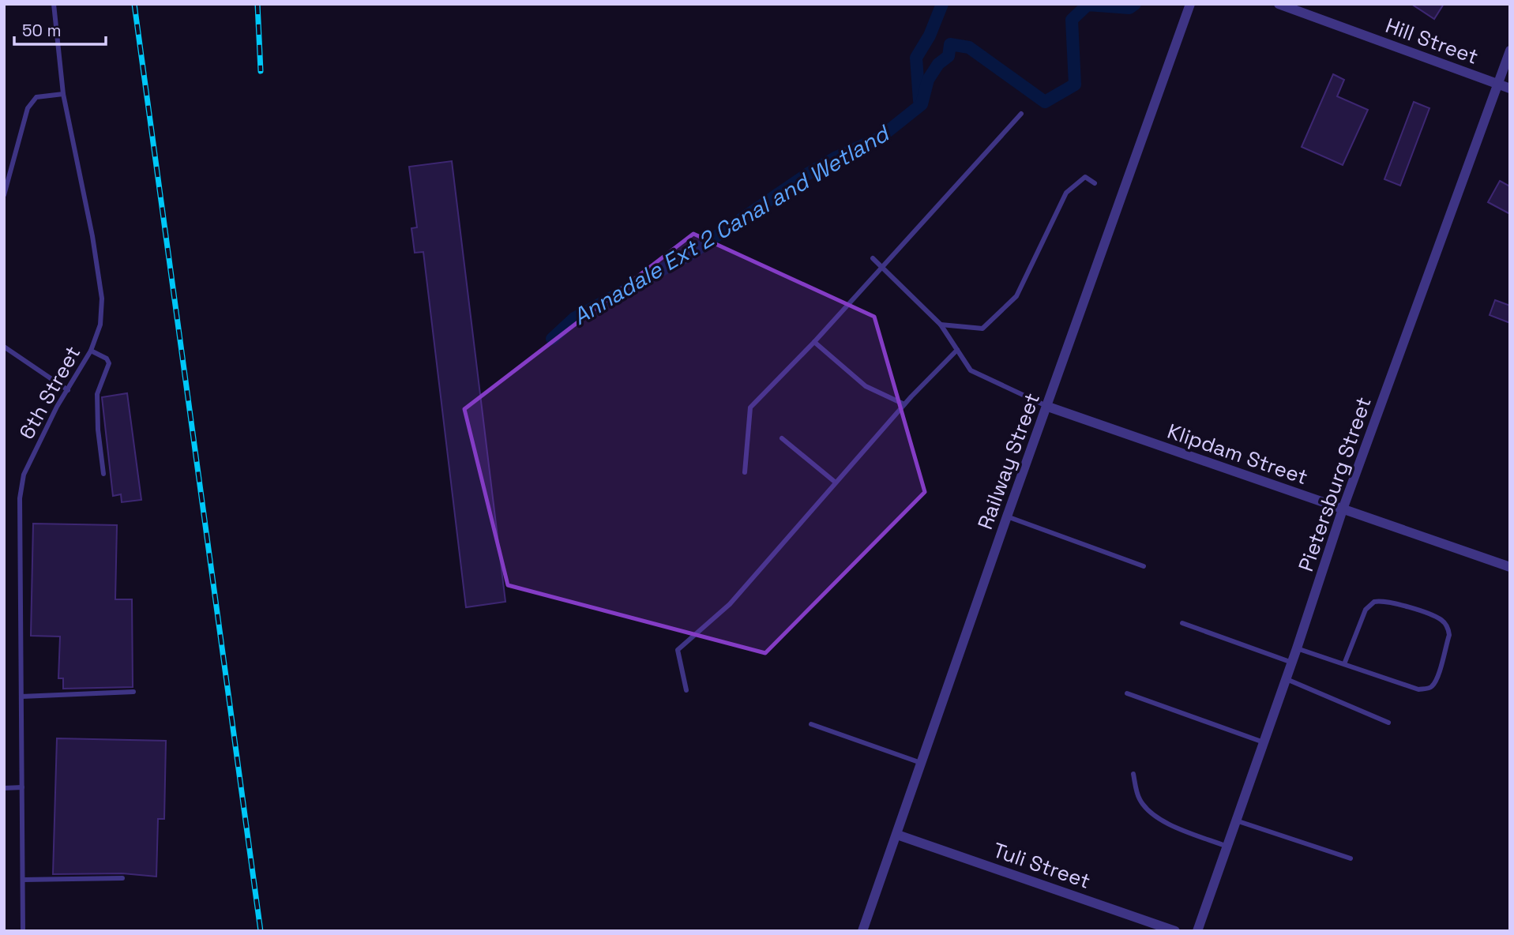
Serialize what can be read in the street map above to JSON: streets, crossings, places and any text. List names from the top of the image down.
{
  "streets": {
    "street": [
      "Hill Street",
      "Klipdam Street",
      "Railway Street",
      "Pietersburg Street",
      "Tuli Street"
    ],
    "lane": ["6th Street"]
  },
  "crossings": [
    ["Hill Street", "Pietersburg Street"],
    ["Klipdam Street", "Railway Street"],
    ["Klipdam Street", "Pietersburg Street"],
    ["Railway Street", "Tuli Street"]
  ],
  "water": ["Annadale Ext 2 Canal and Wetland"],
  "scale_bar": "50 m"
}
